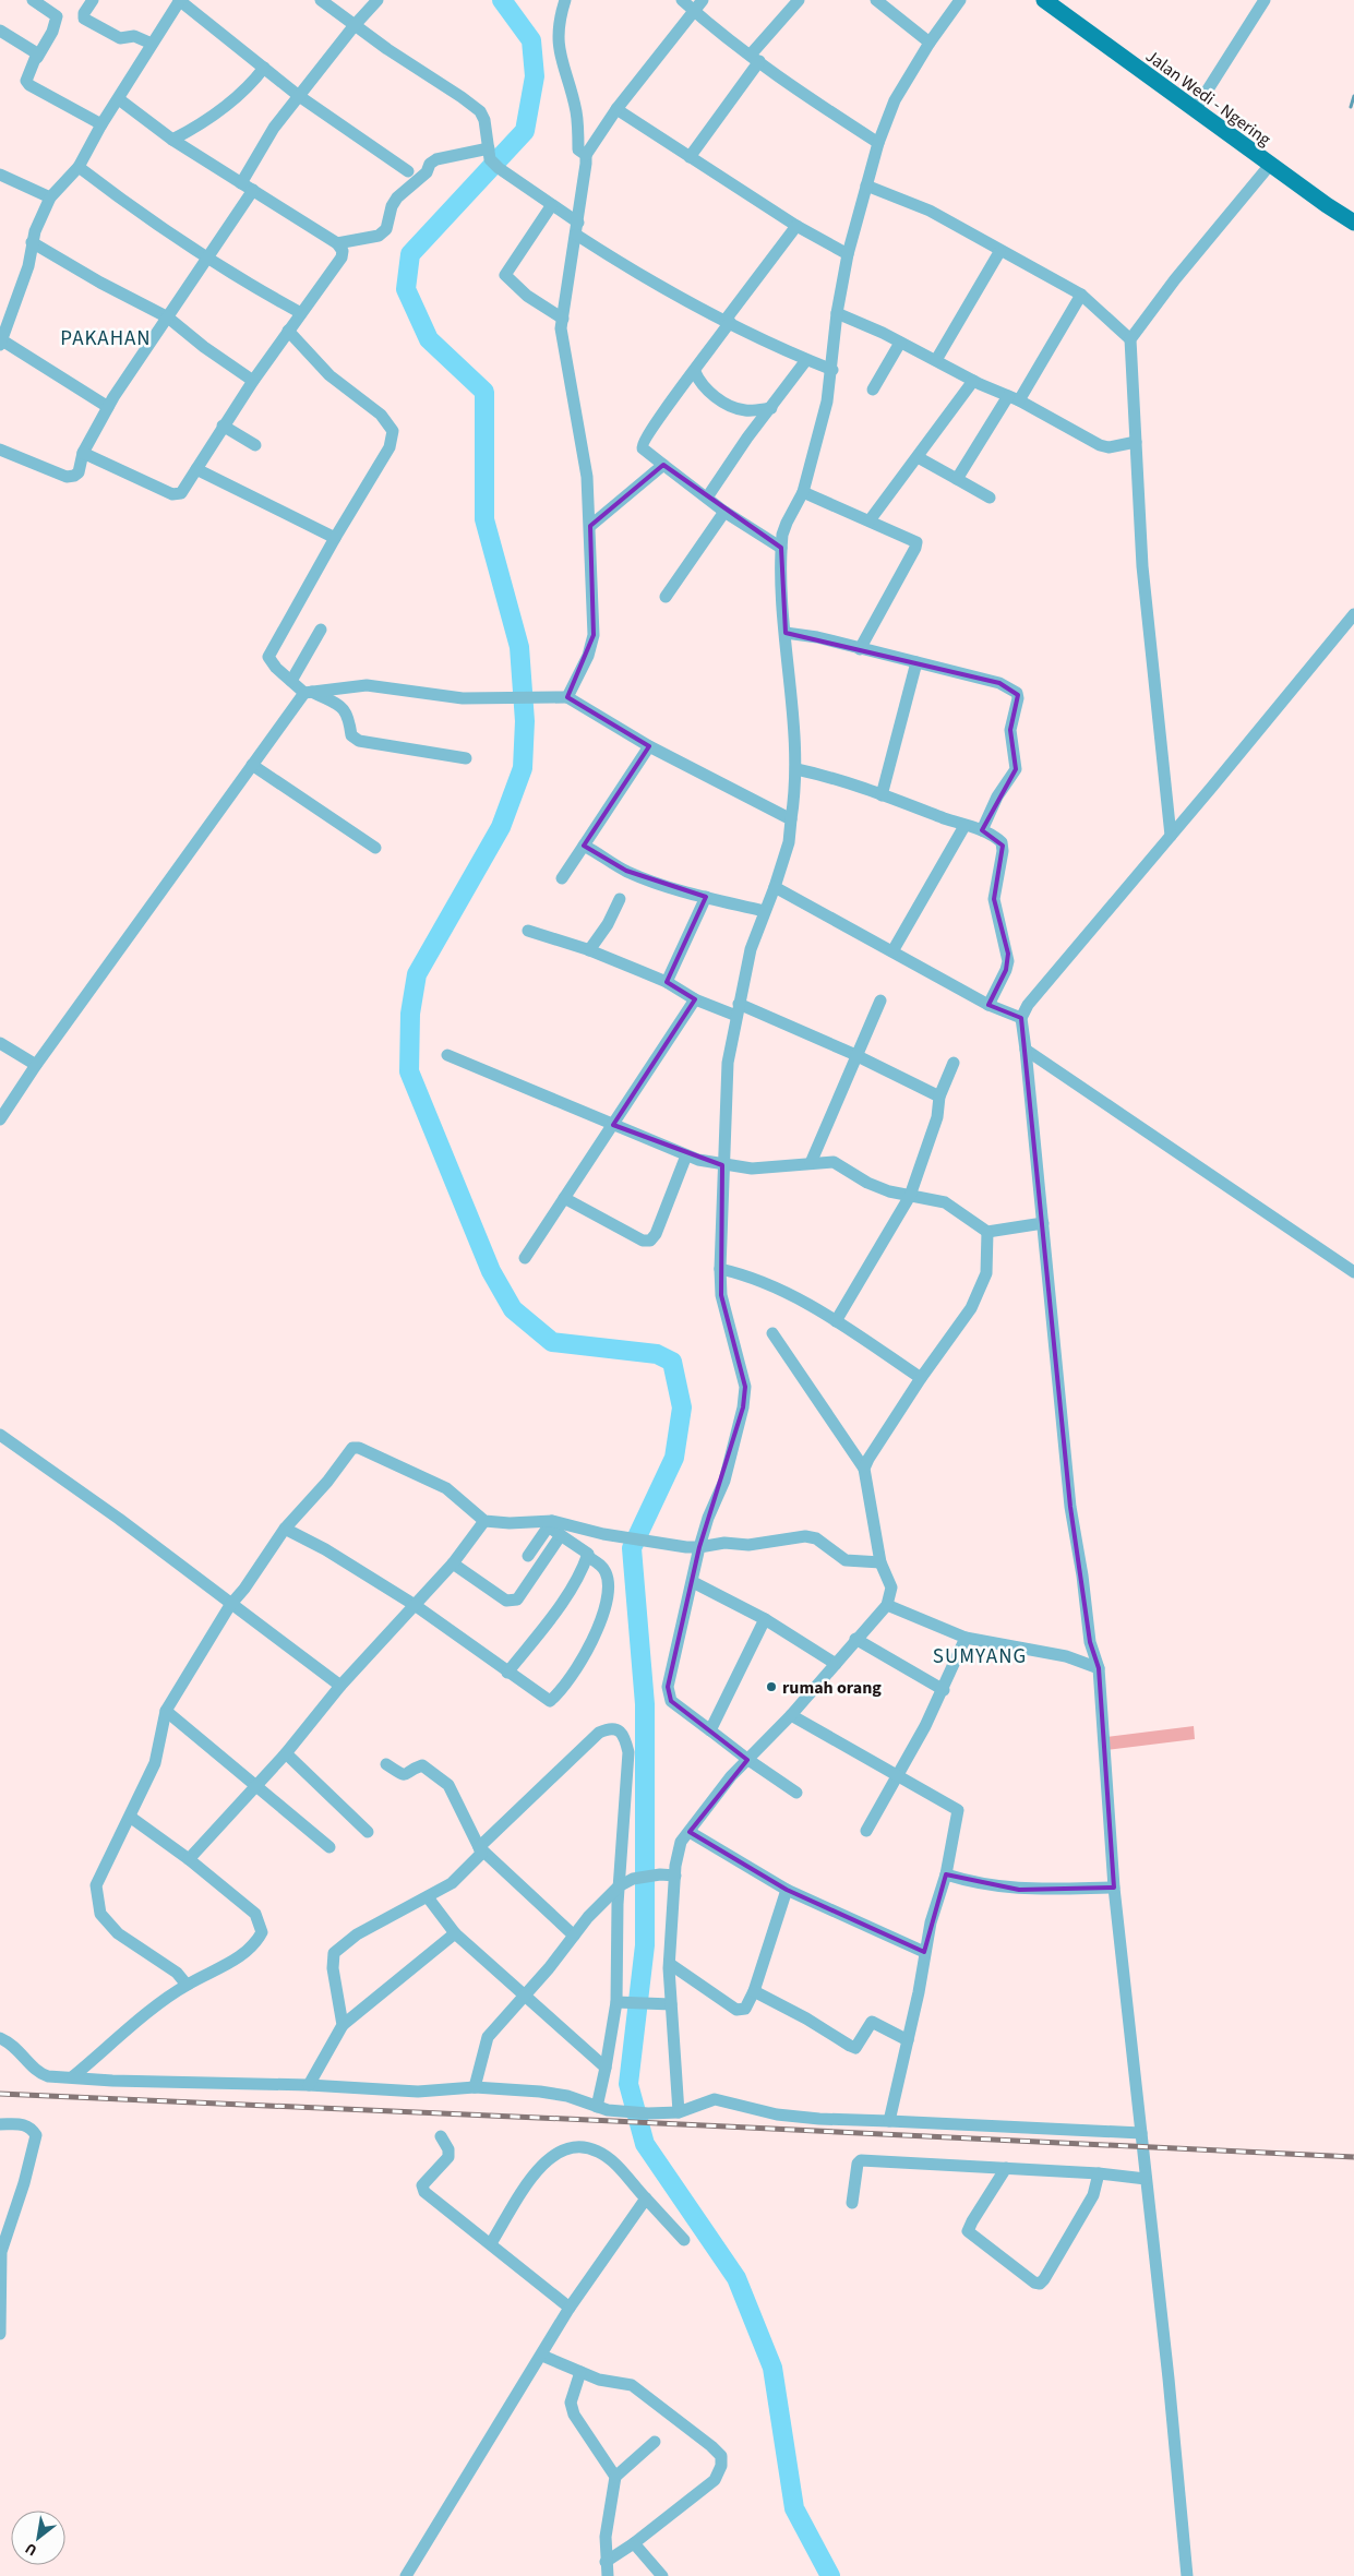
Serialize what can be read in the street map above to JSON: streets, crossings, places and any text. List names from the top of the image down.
{
  "streets": {
    "main road": ["Jalan Wedi - Ngering"]
  },
  "districts": ["PAKAHAN", "SUMYANG"],
  "places": ["rumah orang"],
  "north": "bottom left"
}
